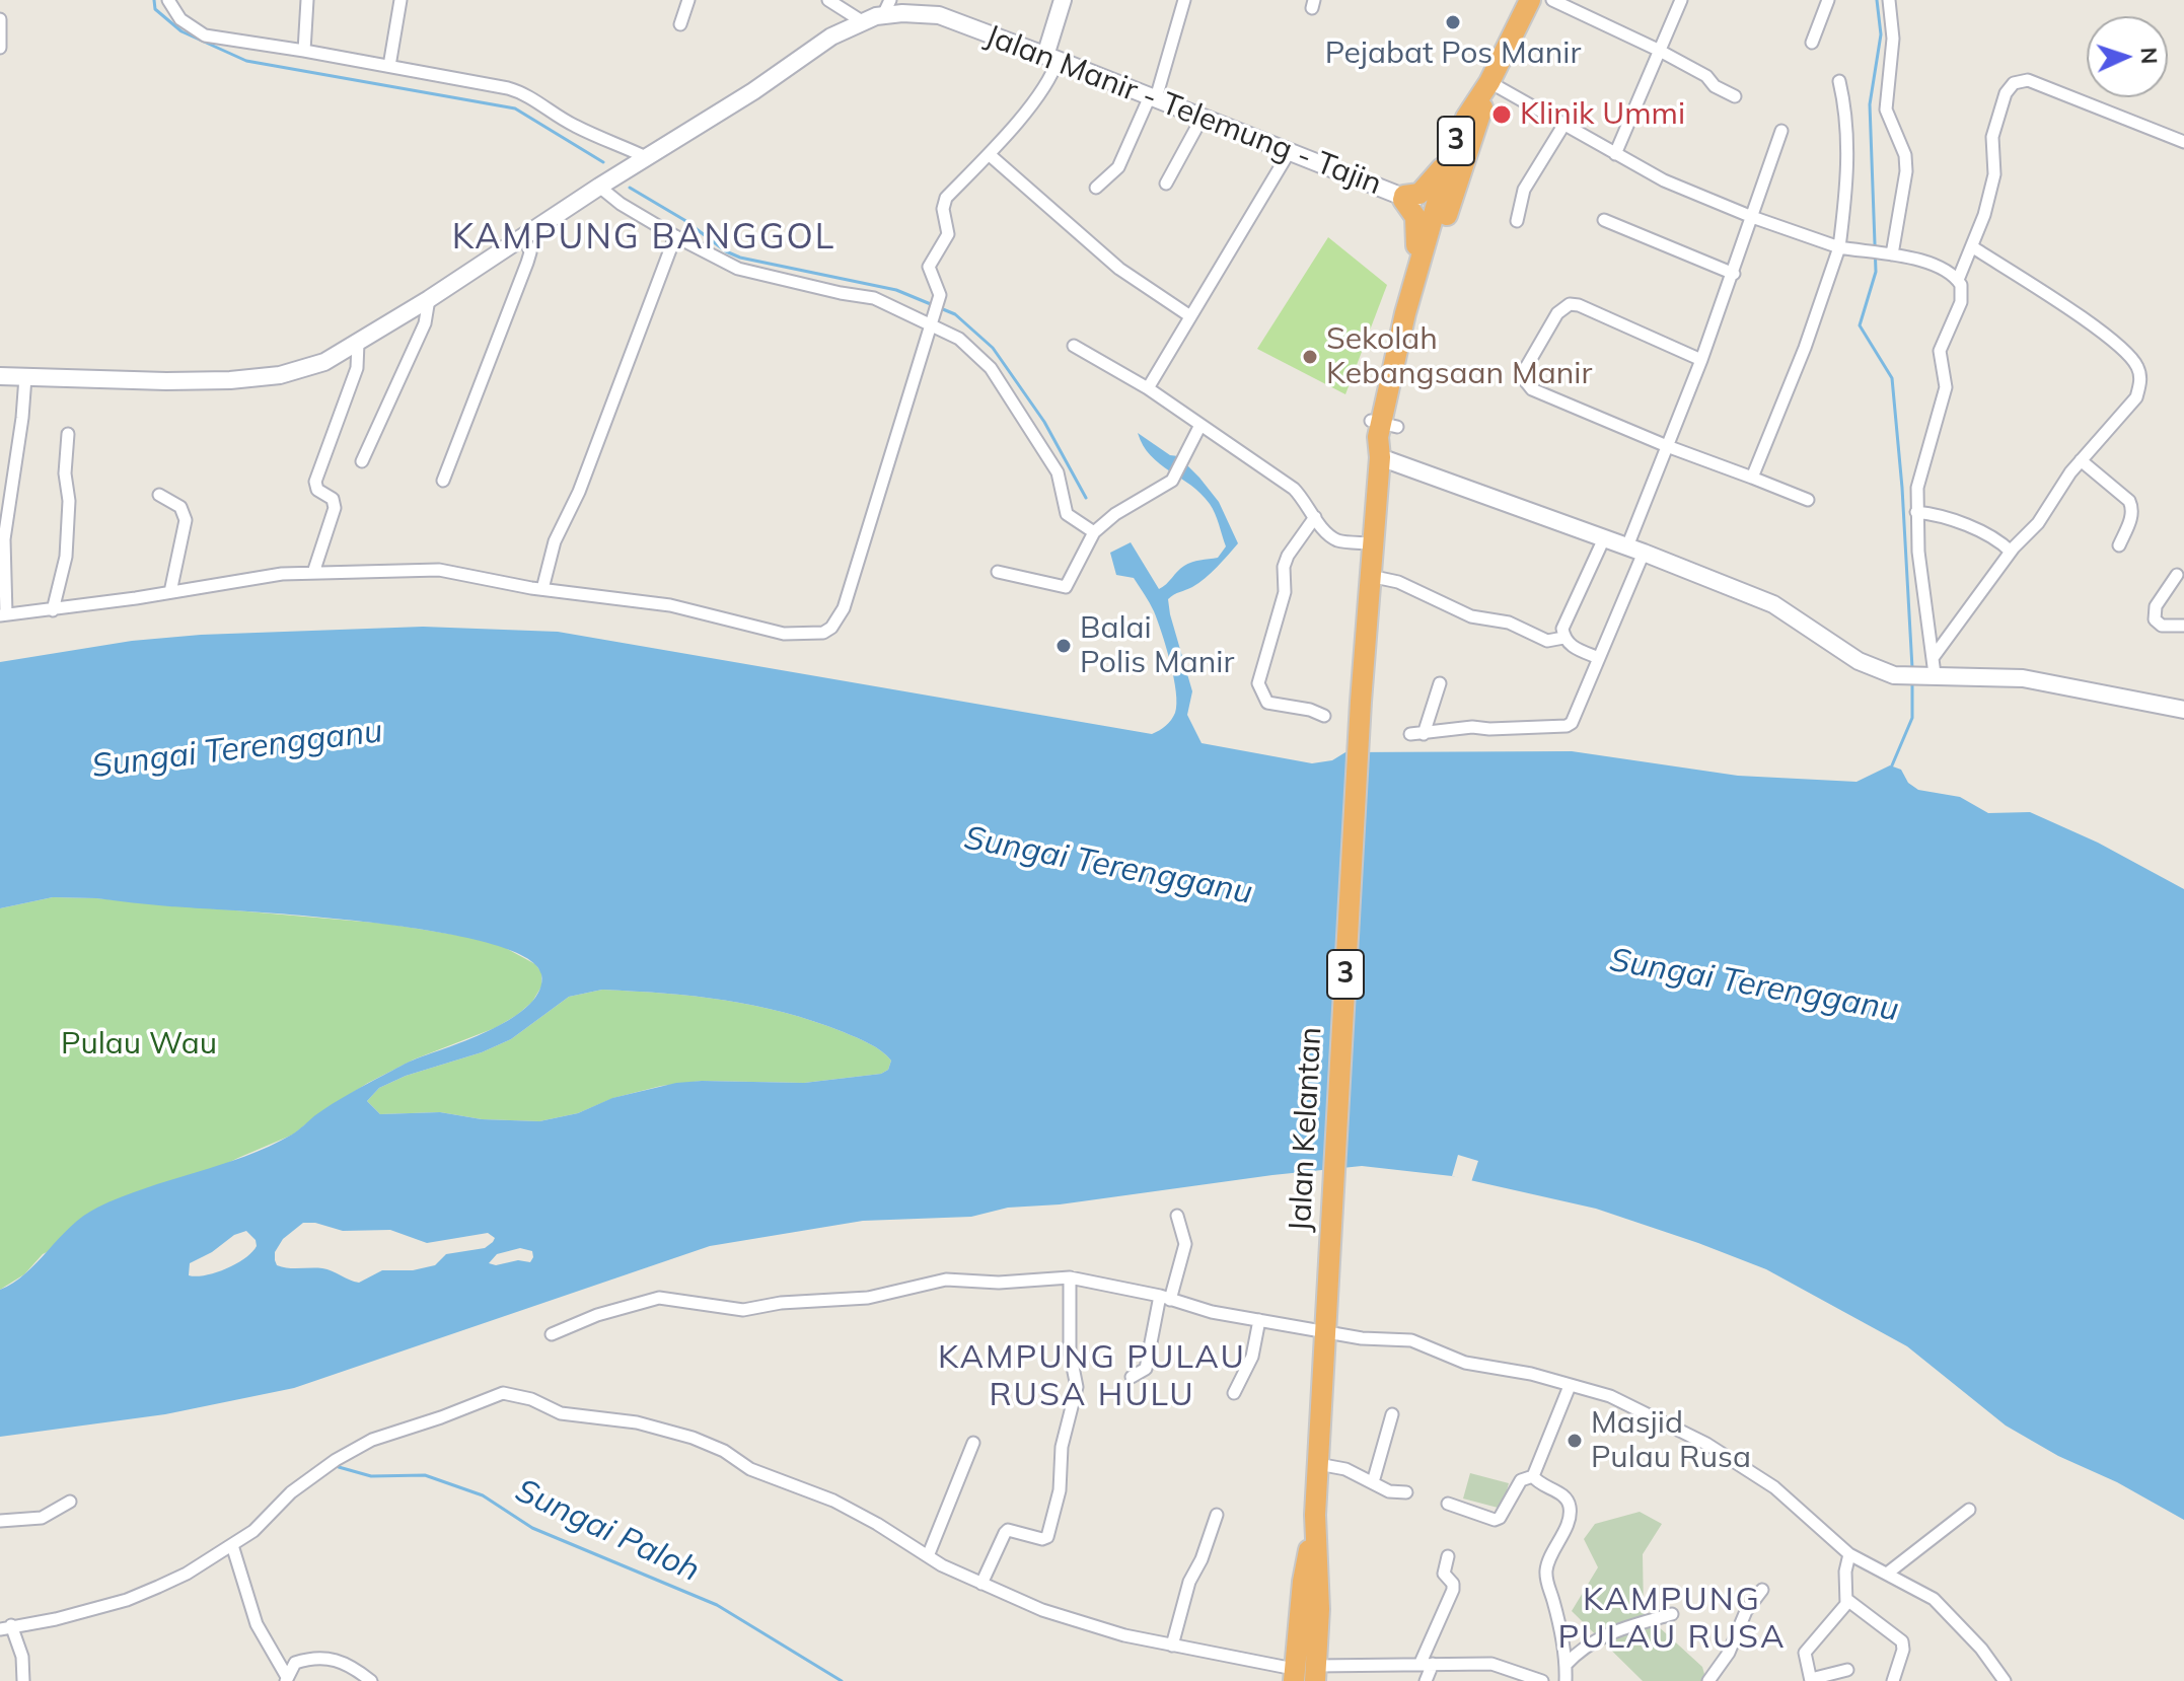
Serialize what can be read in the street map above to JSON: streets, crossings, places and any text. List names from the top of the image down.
{
  "streets": {
    "highway": ["3", "Jalan Kelantan"],
    "main road": ["Jalan Manir - Telemung - Tajin"]
  },
  "crossings": [
    ["Jalan Manir - Telemung - Tajin", "Jalan Kelantan"]
  ],
  "districts": ["KAMPUNG BANGGOL", "KAMPUNG PULAU RUSA HULU", "KAMPUNG PULAU RUSA"],
  "water": ["Sungai Terengganu", "Sungai Paloh"],
  "parks": ["Pulau Wau"],
  "places": [
    "Pejabat Pos Manir",
    "Klinik Ummi",
    "Sekolah Kebangsaan Manir",
    "Balai Polis Manir",
    "Masjid Pulau Rusa"
  ],
  "north": "right"
}
